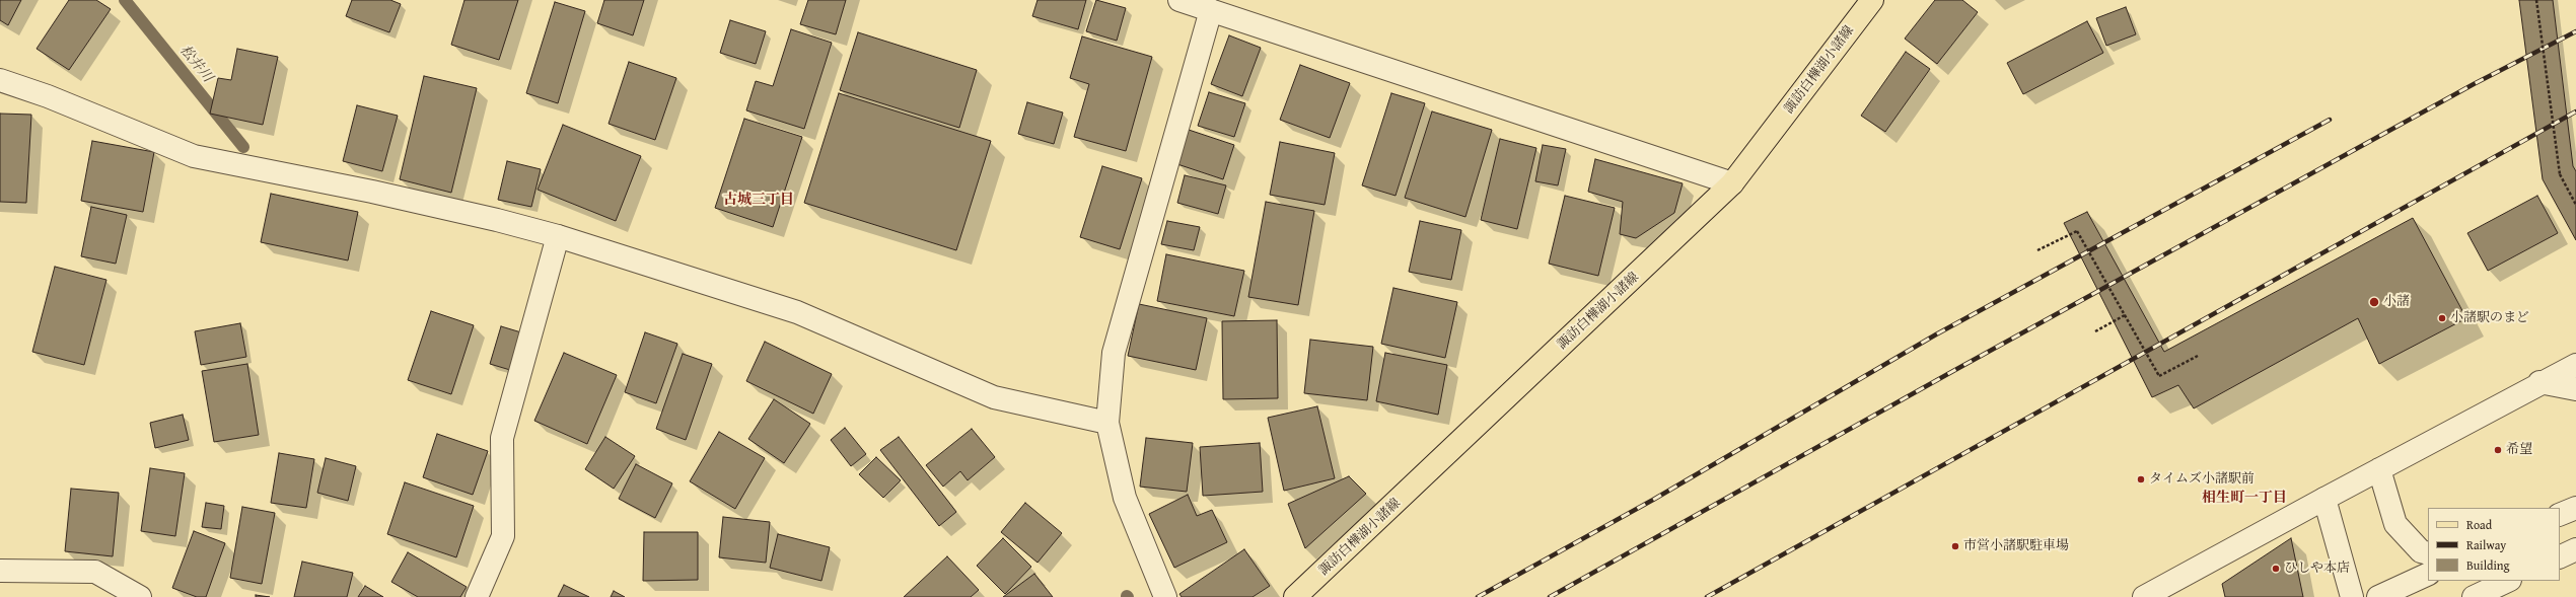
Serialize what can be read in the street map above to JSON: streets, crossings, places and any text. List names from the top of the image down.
{
  "streets": {
    "main road": ["諏訪白樺湖小諸線"]
  },
  "districts": ["古城三丁目", "相生町一丁目"],
  "water": ["松井川"],
  "places": [
    "小諸",
    "小諸駅のまど",
    "希望",
    "タイムズ小諸駅前",
    "市営小諸駅駐車場",
    "ひしや本店"
  ],
  "legend": ["Road", "Railway", "Building"]
}
